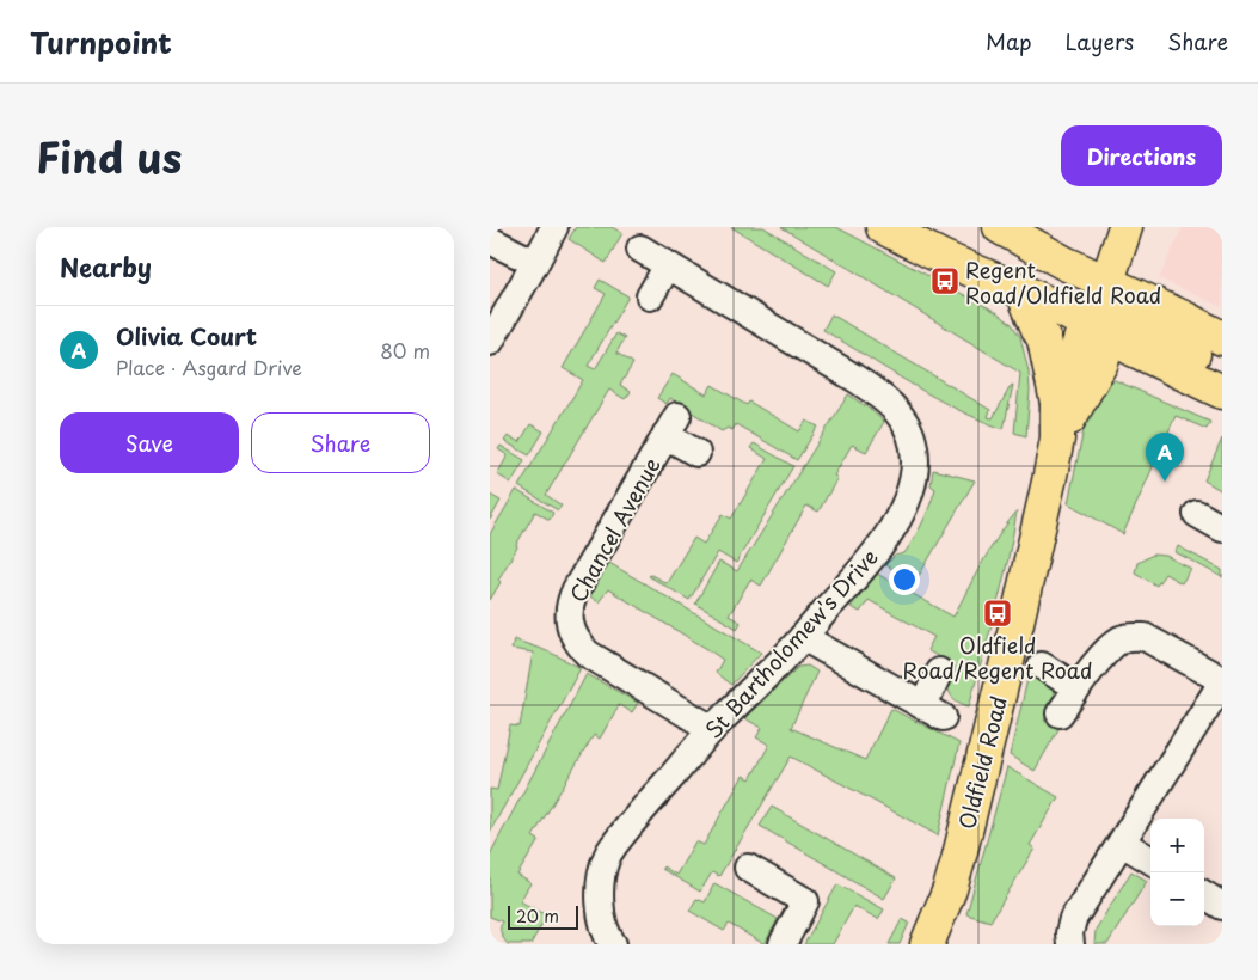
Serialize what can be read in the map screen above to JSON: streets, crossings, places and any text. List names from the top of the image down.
{
  "streets": {
    "main road": ["Oldfield Road"],
    "street": ["Chancel Avenue", "St Bartholomew's Drive"]
  },
  "crossings": [
    ["Chancel Avenue", "St Bartholomew's Drive"]
  ],
  "places": {
    "bus stop": ["Regent Road/Oldfield Road", "Oldfield Road/Regent Road"]
  },
  "scale_bar": "20 m",
  "page": {
    "header": "Turnpoint",
    "nav": ["Map", "Layers", "Share"],
    "title": "Find us",
    "buttons": [
      "Directions",
      ["Save", "Share"]
    ],
    "heading": "Nearby",
    "list": [
      {
        "mark": "A",
        "name": "Olivia Court",
        "note": "Place · Asgard Drive",
        "value": "80 m"
      }
    ],
    "pins": "A",
    "map_buttons": ["+", "−"],
    "scale": "20 m"
  }
}
